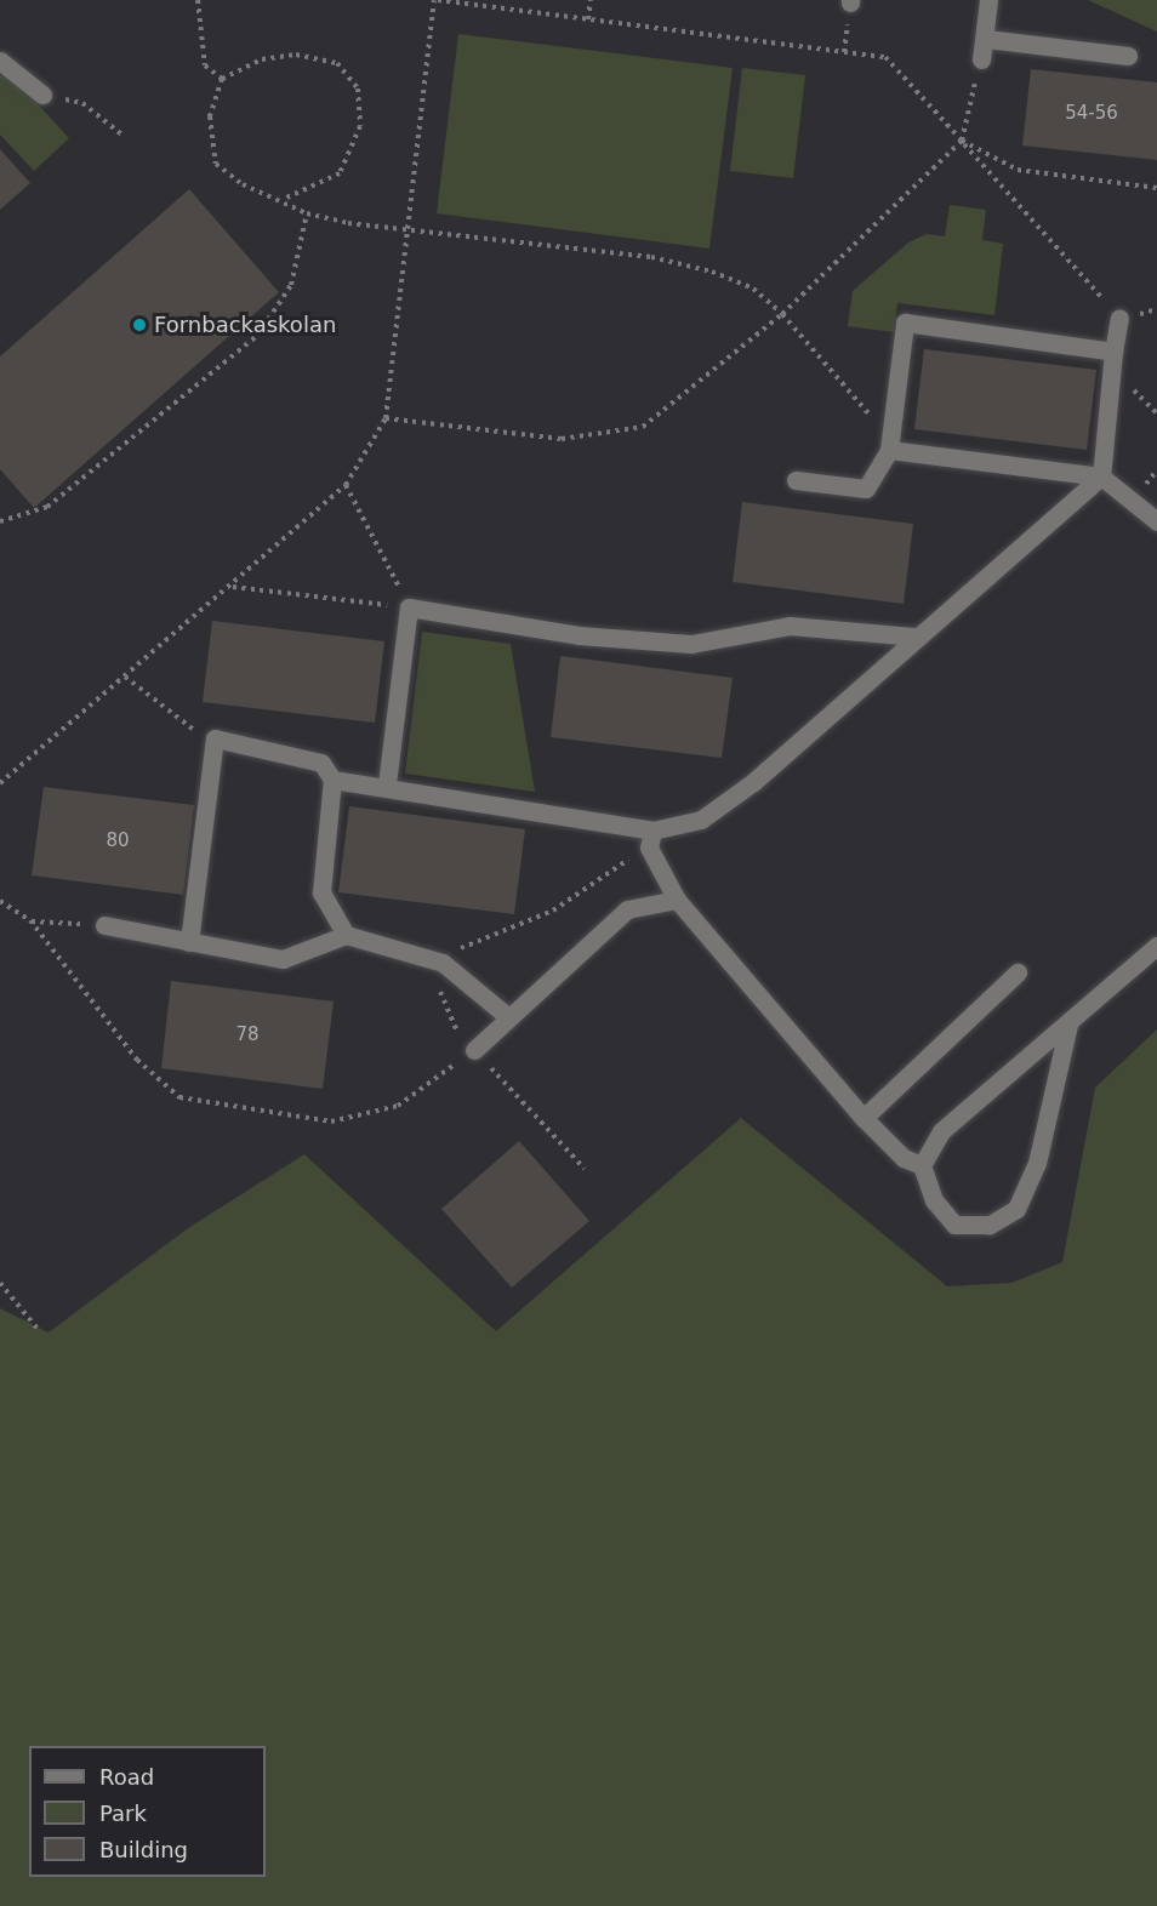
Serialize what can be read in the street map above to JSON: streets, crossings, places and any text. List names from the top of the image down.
{
  "places": ["Fornbackaskolan"],
  "house_numbers": ["54-56", "80", "78"],
  "legend": ["Road", "Park", "Building"]
}
